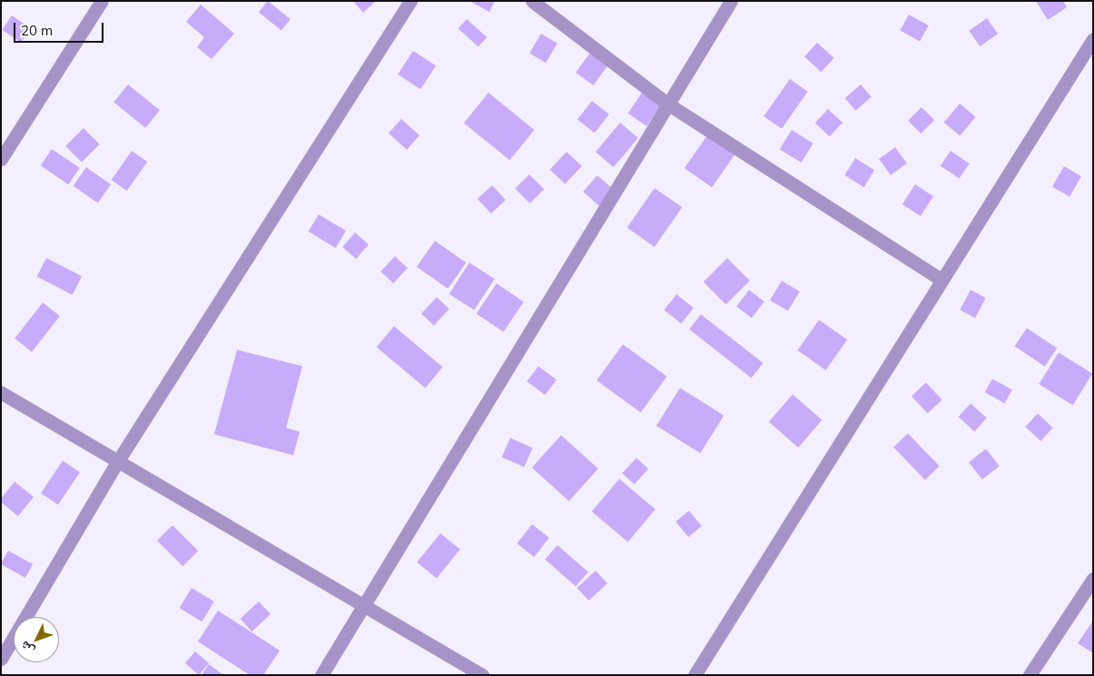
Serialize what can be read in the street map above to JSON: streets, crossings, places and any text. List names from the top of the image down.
{
  "scale_bar": "20 m",
  "north": "bottom left"
}
